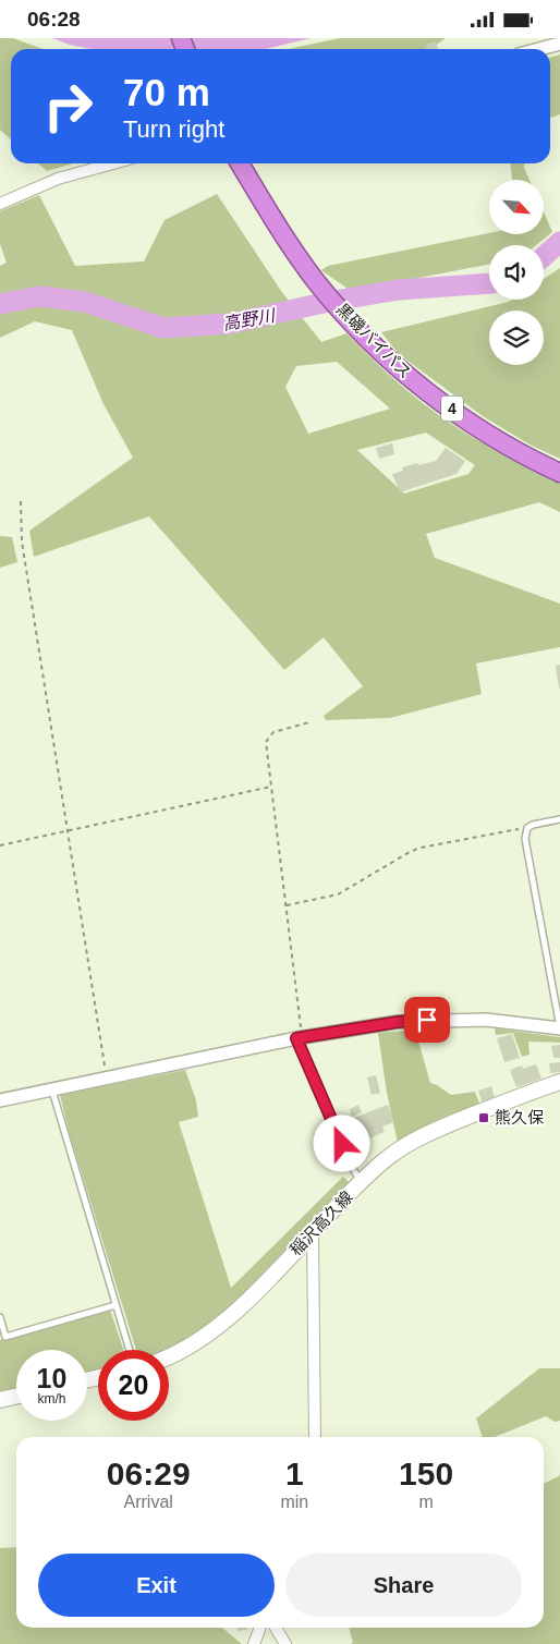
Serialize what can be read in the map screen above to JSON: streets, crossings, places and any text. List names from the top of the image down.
{
  "streets": {
    "highway": ["黒磯バイパス", "4"],
    "main road": ["稲沢高久線"]
  },
  "water": ["高野川"],
  "places": {
    "transit": ["熊久保"]
  },
  "north": "bottom right",
  "page": {
    "status": "06:28",
    "turn": ["70 m", "Turn right"],
    "speed": "10 km/h",
    "limit": "20",
    "eta": [
      "06:29",
      "Arrival",
      "1",
      "min",
      "150",
      "m"
    ],
    "buttons": ["Exit", "Share"]
  }
}
